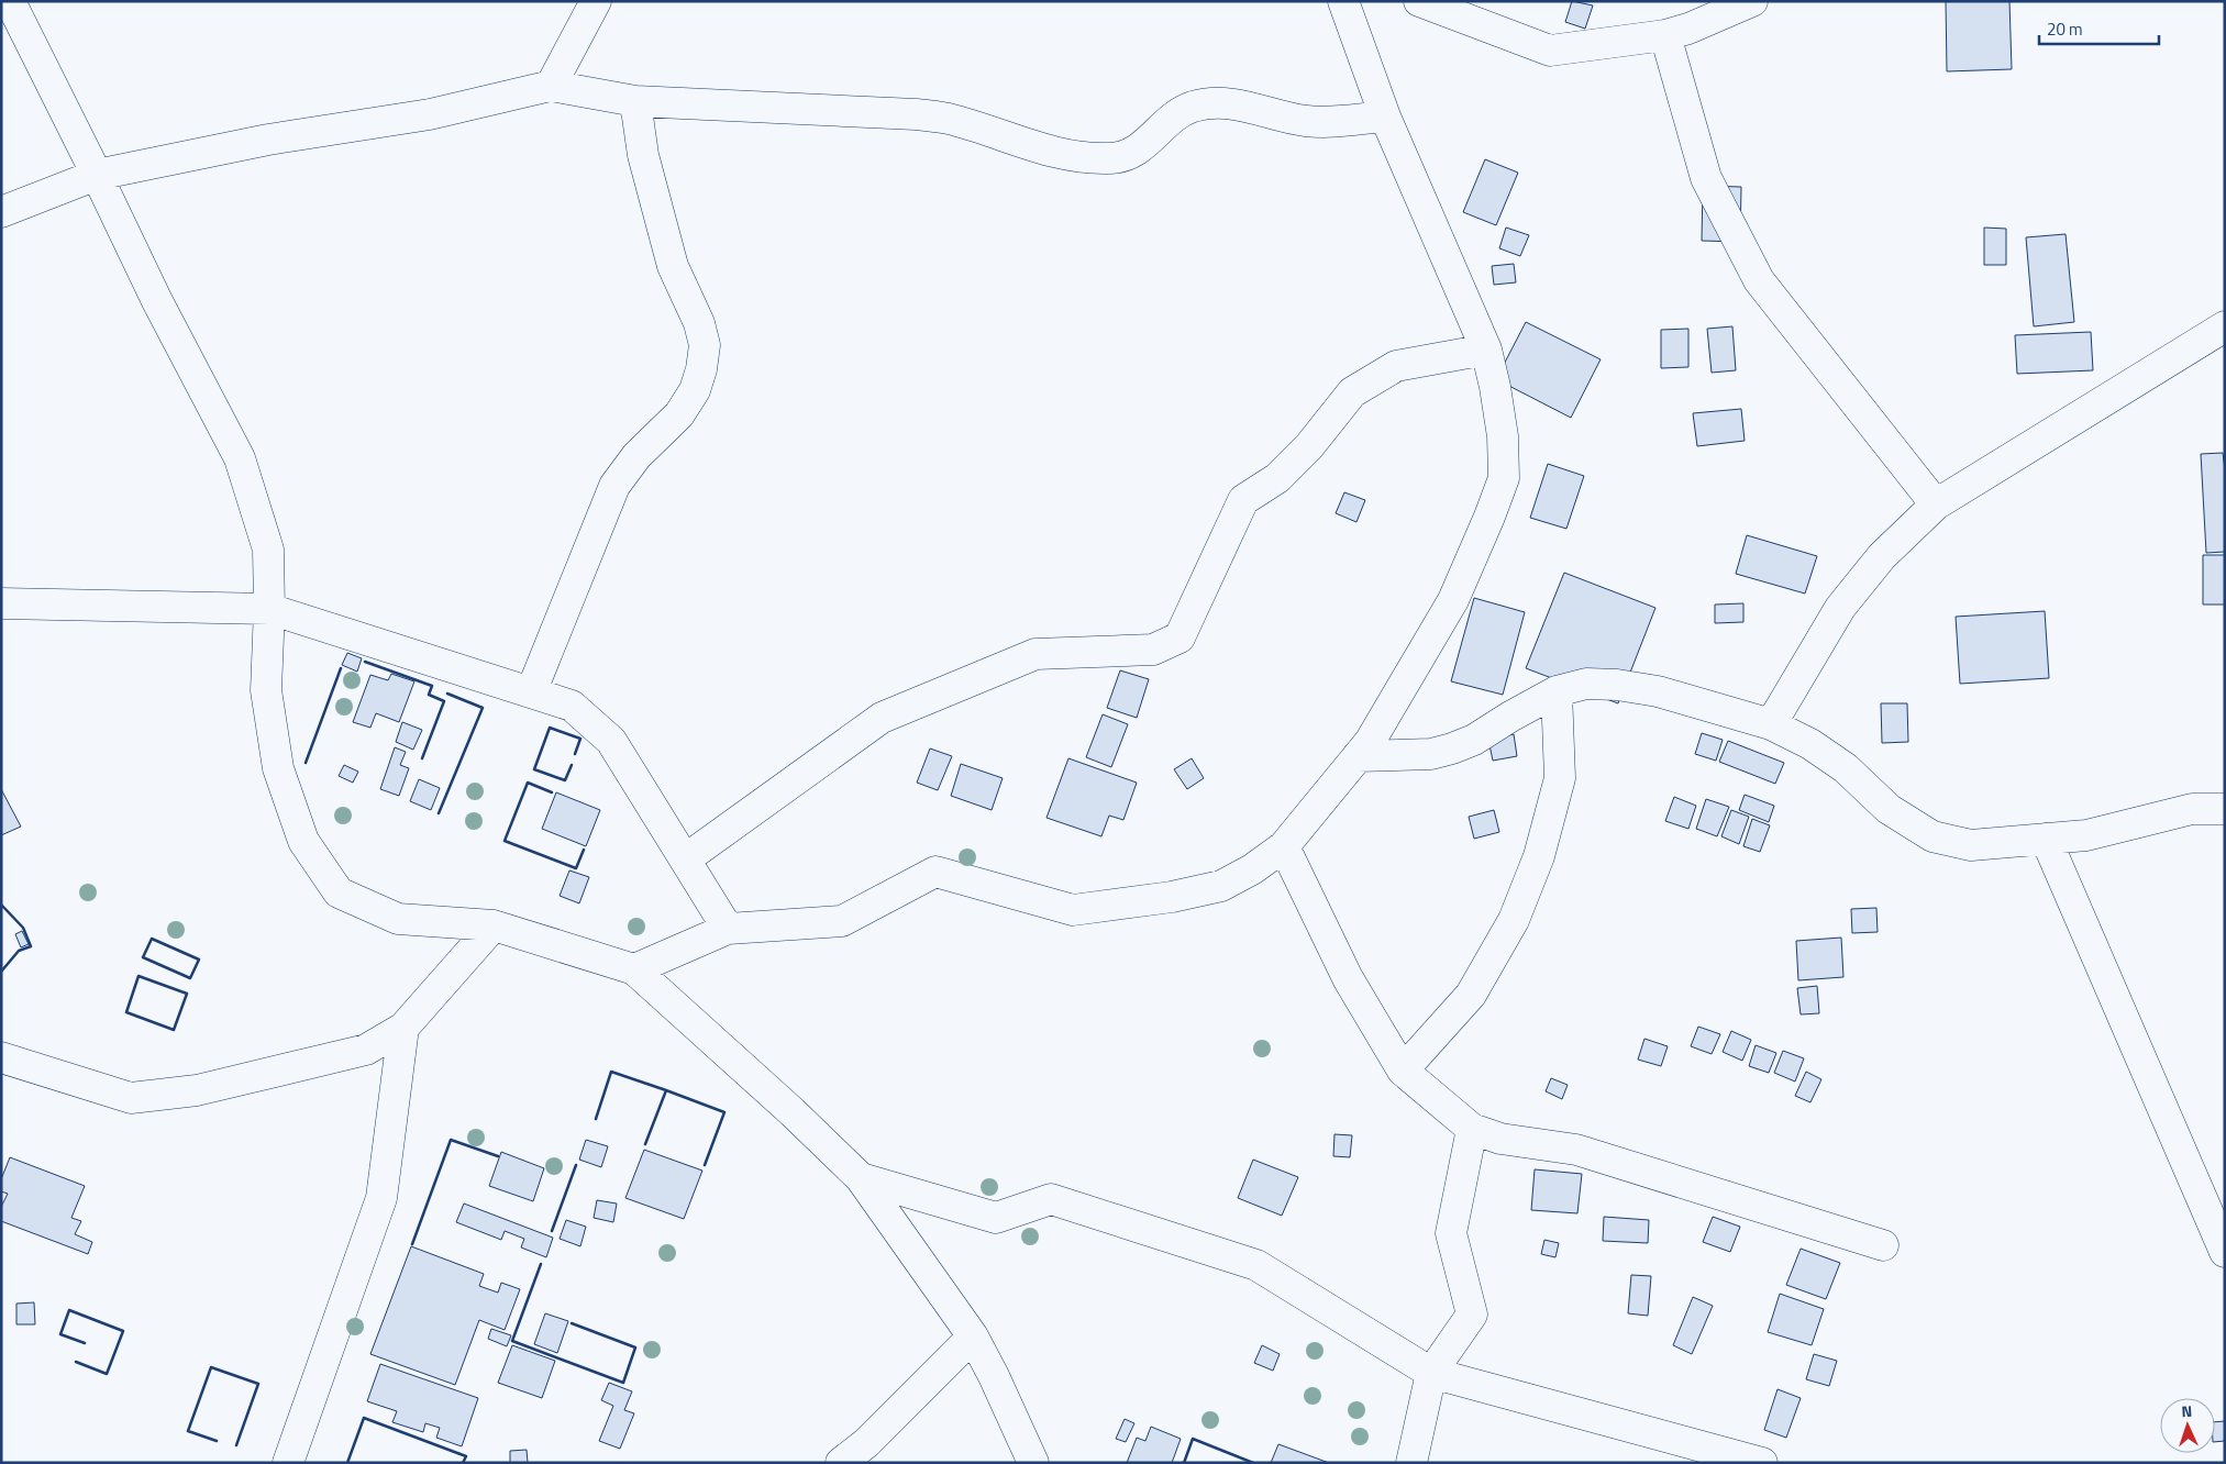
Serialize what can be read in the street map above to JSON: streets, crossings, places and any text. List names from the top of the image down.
{
  "scale_bar": "20 m",
  "north": "top"
}
